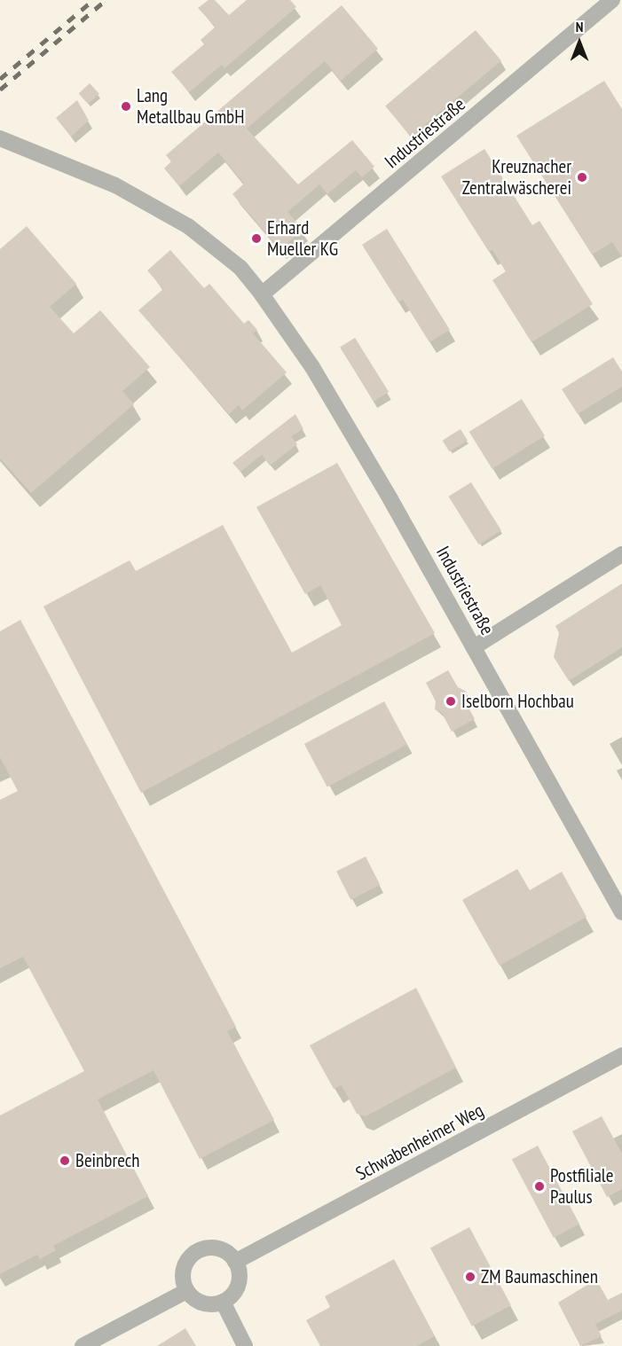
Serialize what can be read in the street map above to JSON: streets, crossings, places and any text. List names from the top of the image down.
{
  "streets": {
    "street": ["Industriestraße", "Schwabenheimer Weg"]
  },
  "places": [
    "Lang Metallbau GmbH",
    "Kreuznacher Zentralwäscherei",
    "Erhard Mueller KG",
    "Iselborn Hochbau",
    "Beinbrech",
    "Postfiliale Paulus",
    "ZM Baumaschinen"
  ],
  "north": "top"
}
